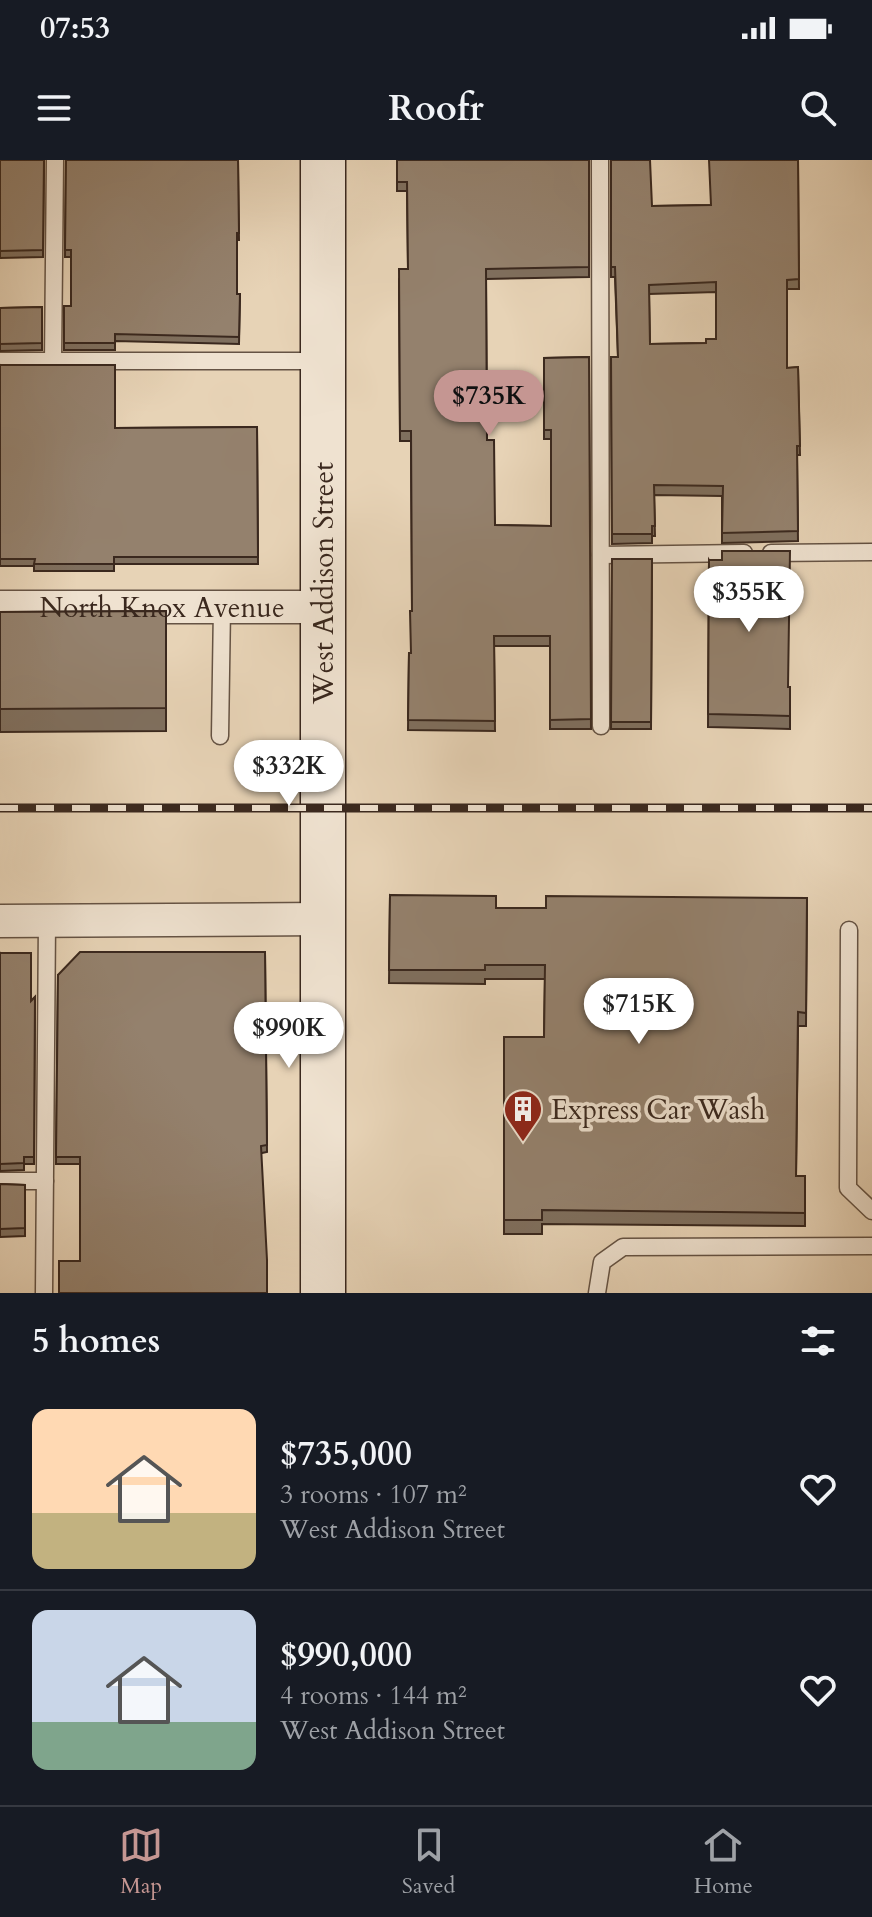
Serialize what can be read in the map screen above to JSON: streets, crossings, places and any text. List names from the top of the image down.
{
  "streets": {
    "main road": ["West Addison Street"],
    "street": ["North Knox Avenue"]
  },
  "crossings": [
    ["West Addison Street", "North Knox Avenue"]
  ],
  "places": {
    "building": ["Express Car Wash"]
  },
  "page": {
    "status": "07:53",
    "header": "Roofr",
    "price": [
      "$735K",
      "$355K",
      "$332K",
      "$715K",
      "$990K"
    ],
    "heading": "5 homes",
    "list": [
      {
        "name": "$735,000",
        "note": "3 rooms · 107 m² · West Addison Street"
      },
      {
        "name": "$990,000",
        "note": "4 rooms · 144 m² · West Addison Street"
      }
    ],
    "tabs": ["Map", "Saved", "Home"]
  }
}
